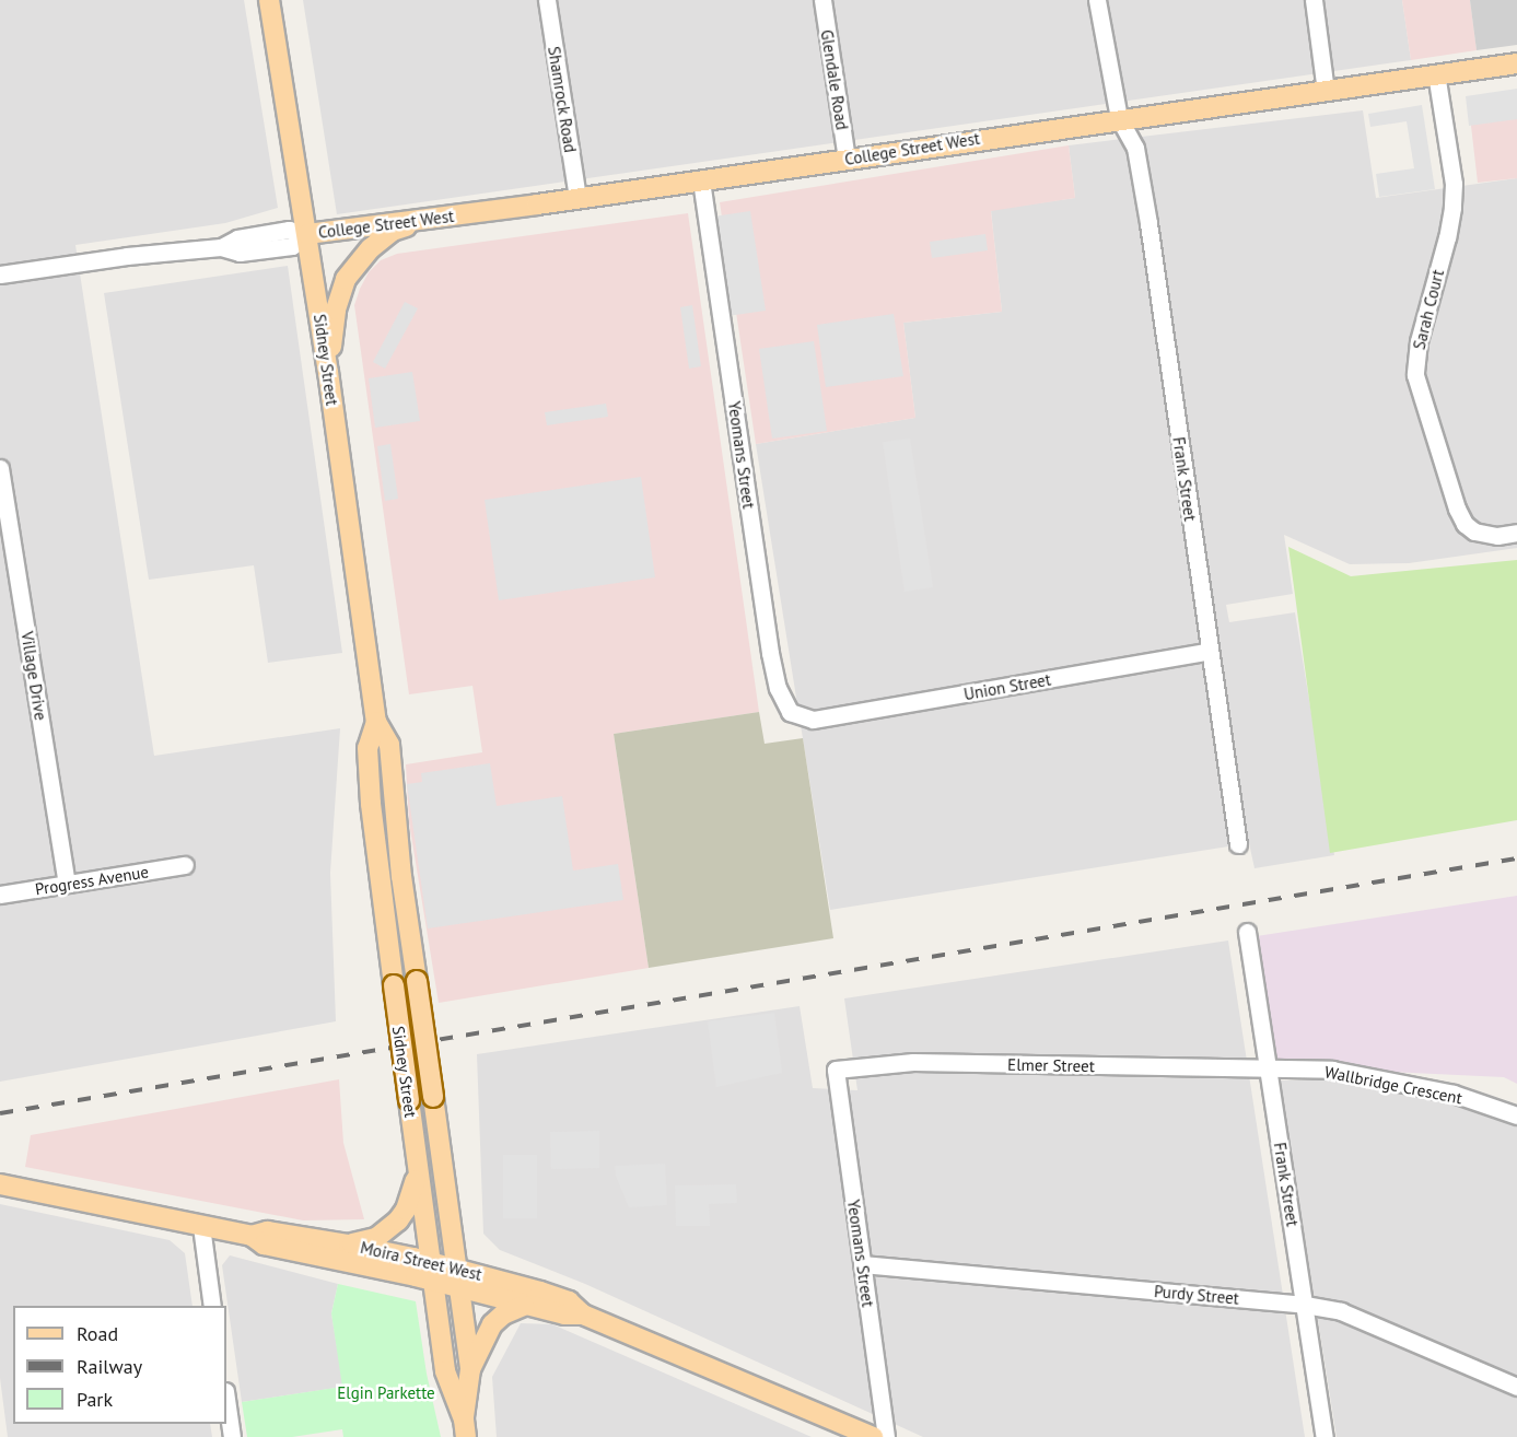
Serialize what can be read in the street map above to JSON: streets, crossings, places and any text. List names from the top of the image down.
{
  "streets": {
    "main road": ["College Street West", "Sidney Street", "Moira Street West"],
    "street": [
      "Glendale Road",
      "Shamrock Road",
      "Sarah Court",
      "Yeomans Street",
      "Frank Street",
      "Village Drive",
      "Union Street",
      "Progress Avenue",
      "Elmer Street",
      "Wallbridge Crescent",
      "Purdy Street"
    ]
  },
  "crossings": [
    ["Glendale Road", "College Street West"],
    ["Shamrock Road", "College Street West"],
    ["College Street West", "Sarah Court"],
    ["College Street West", "Sidney Street"],
    ["College Street West", "Yeomans Street"],
    ["College Street West", "Frank Street"],
    ["Sidney Street", "Moira Street West"],
    ["Yeomans Street", "Union Street"],
    ["Yeomans Street", "Elmer Street"],
    ["Yeomans Street", "Purdy Street"],
    ["Frank Street", "Union Street"],
    ["Frank Street", "Elmer Street"],
    ["Frank Street", "Wallbridge Crescent"],
    ["Frank Street", "Purdy Street"],
    ["Village Drive", "Progress Avenue"],
    ["Elmer Street", "Wallbridge Crescent"]
  ],
  "parks": ["Elgin Parkette"],
  "legend": ["Road", "Railway", "Park"]
}
